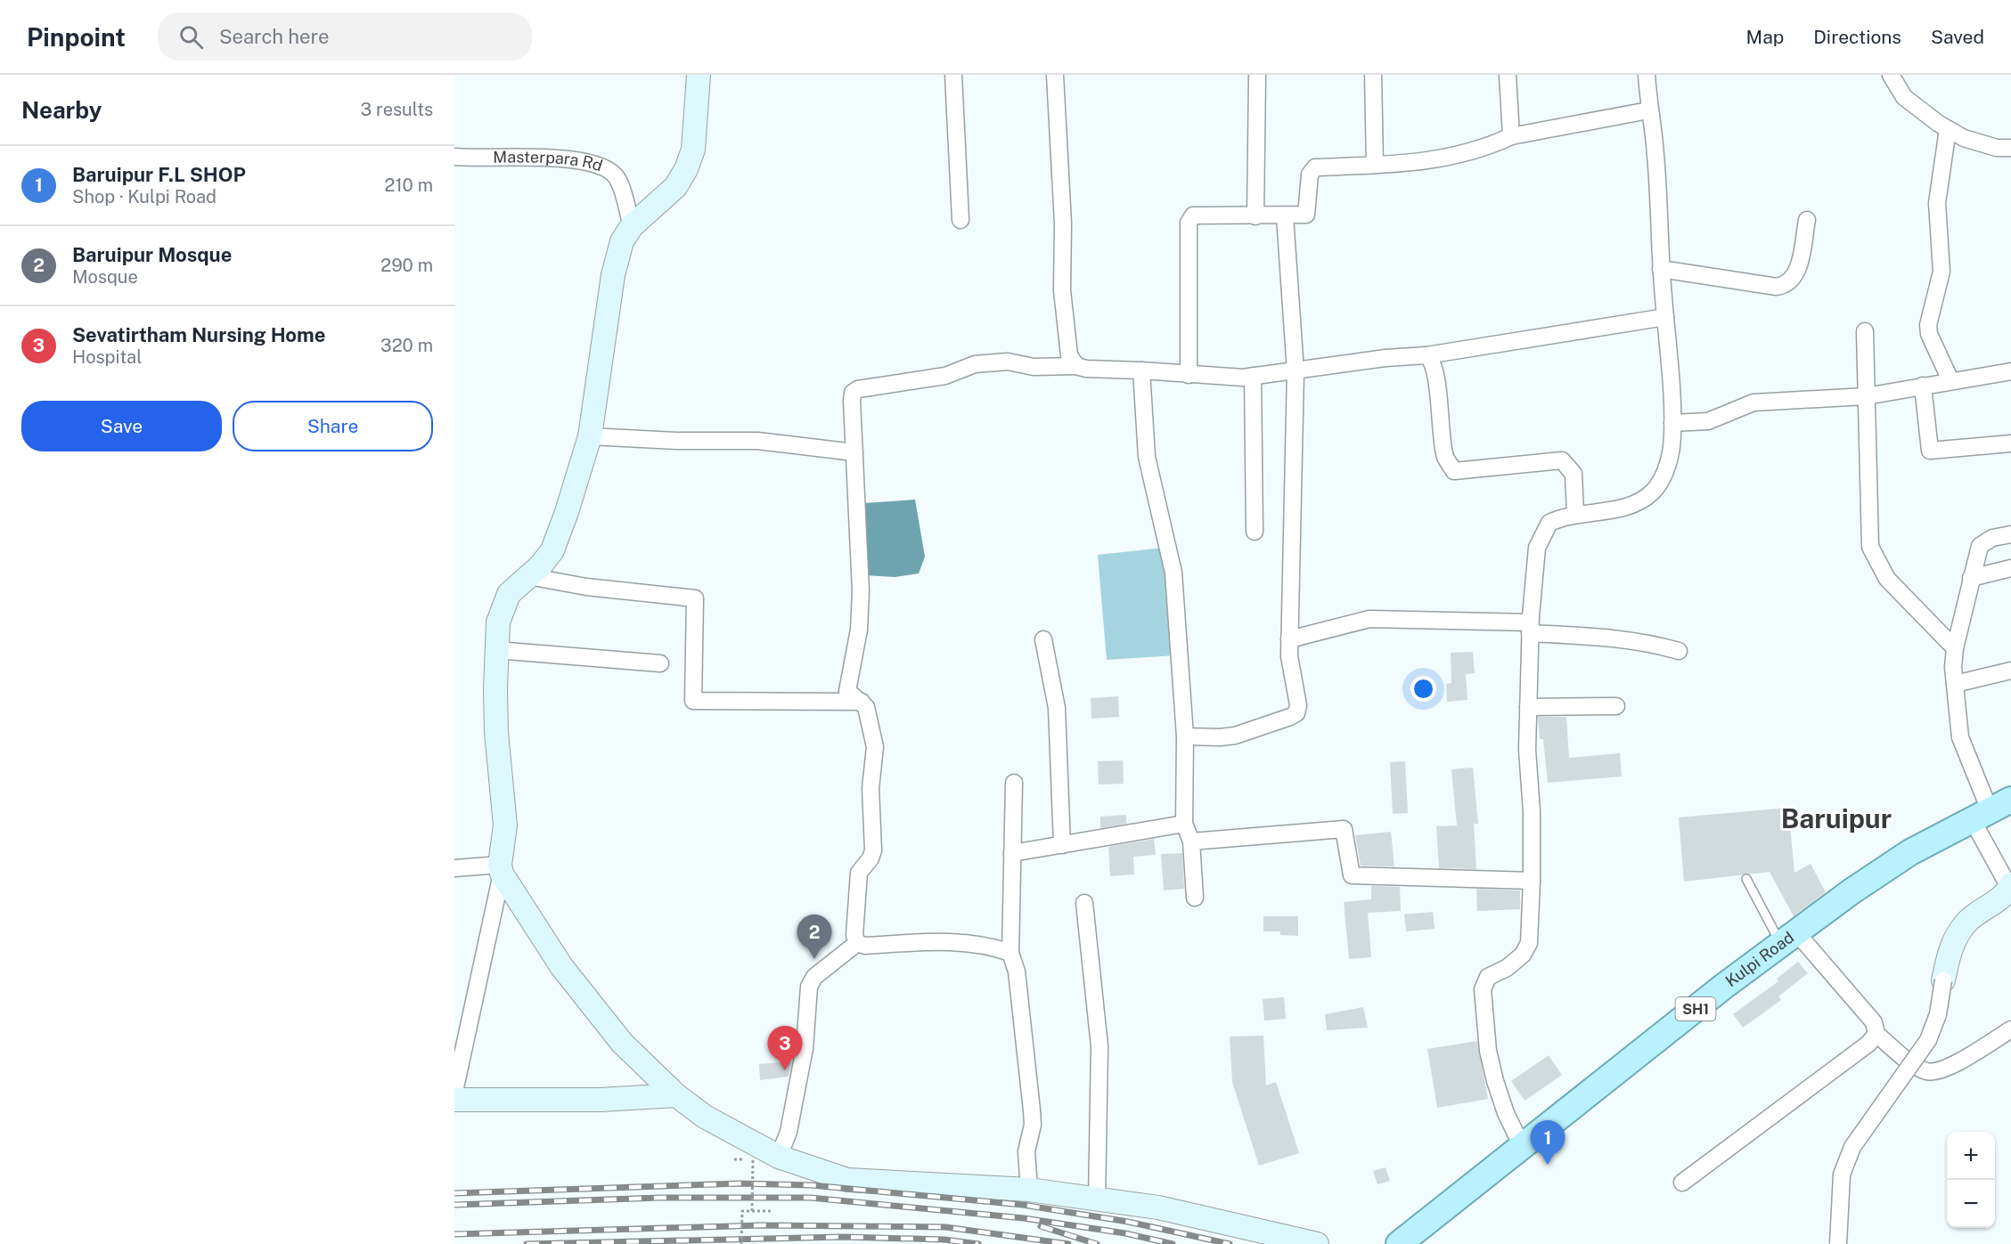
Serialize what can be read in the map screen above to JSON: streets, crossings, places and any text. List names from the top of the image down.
{
  "streets": {
    "main road": ["Kulpi Road", "SH1"],
    "street": ["Masterpara Rd"]
  },
  "districts": ["Baruipur"],
  "page": {
    "header": "Pinpoint",
    "search": "Search here",
    "nav": ["Map", "Directions", "Saved"],
    "heading": ["Nearby", "3 results"],
    "list": [
      {
        "mark": "1",
        "name": "Baruipur F.L SHOP",
        "note": "Shop · Kulpi Road",
        "value": "210 m"
      },
      {
        "mark": "2",
        "name": "Baruipur Mosque",
        "note": "Mosque",
        "value": "290 m"
      },
      {
        "mark": "3",
        "name": "Sevatirtham Nursing Home",
        "note": "Hospital",
        "value": "320 m"
      }
    ],
    "buttons": ["Save", "Share"],
    "pins": ["2", "3", "1"],
    "map_buttons": ["+", "−"]
  }
}
